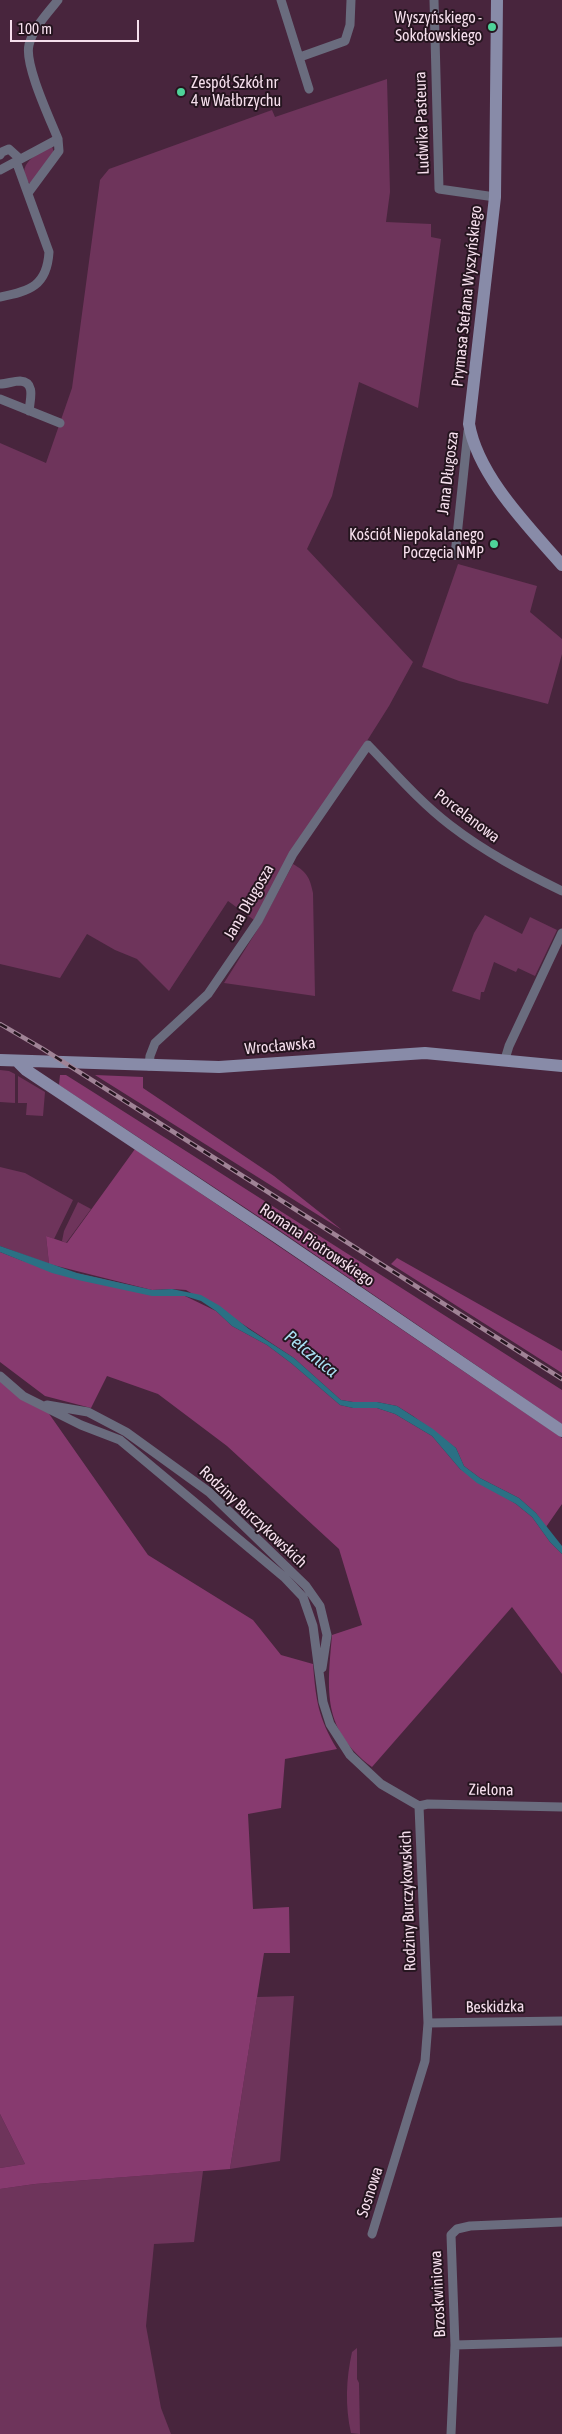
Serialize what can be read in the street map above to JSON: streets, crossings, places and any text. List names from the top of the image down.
{
  "streets": {
    "street": [
      "Ludwika Pasteura",
      "Prymasa Stefana Wyszyńskiego",
      "Jana Długosza",
      "Porcelanowa",
      "Wrocławska",
      "Romana Piotrowskiego",
      "Rodziny Burczykowskich",
      "Zielona",
      "Beskidzka",
      "Sosnowa",
      "Brzoskwiniowa"
    ]
  },
  "crossings": [
    ["Ludwika Pasteura", "Prymasa Stefana Wyszyńskiego"],
    ["Prymasa Stefana Wyszyńskiego", "Jana Długosza"],
    ["Jana Długosza", "Porcelanowa"],
    ["Jana Długosza", "Wrocławska"],
    ["Wrocławska", "Romana Piotrowskiego"],
    ["Rodziny Burczykowskich", "Zielona"],
    ["Rodziny Burczykowskich", "Beskidzka"],
    ["Rodziny Burczykowskich", "Sosnowa"]
  ],
  "water": ["Pełcznica"],
  "places": ["Wyszyńskiego - Sokołowskiego", "Zespół Szkół nr 4 w Wałbrzychu", "Kościół Niepokalanego Poczęcia NMP"],
  "scale_bar": "100 m"
}
